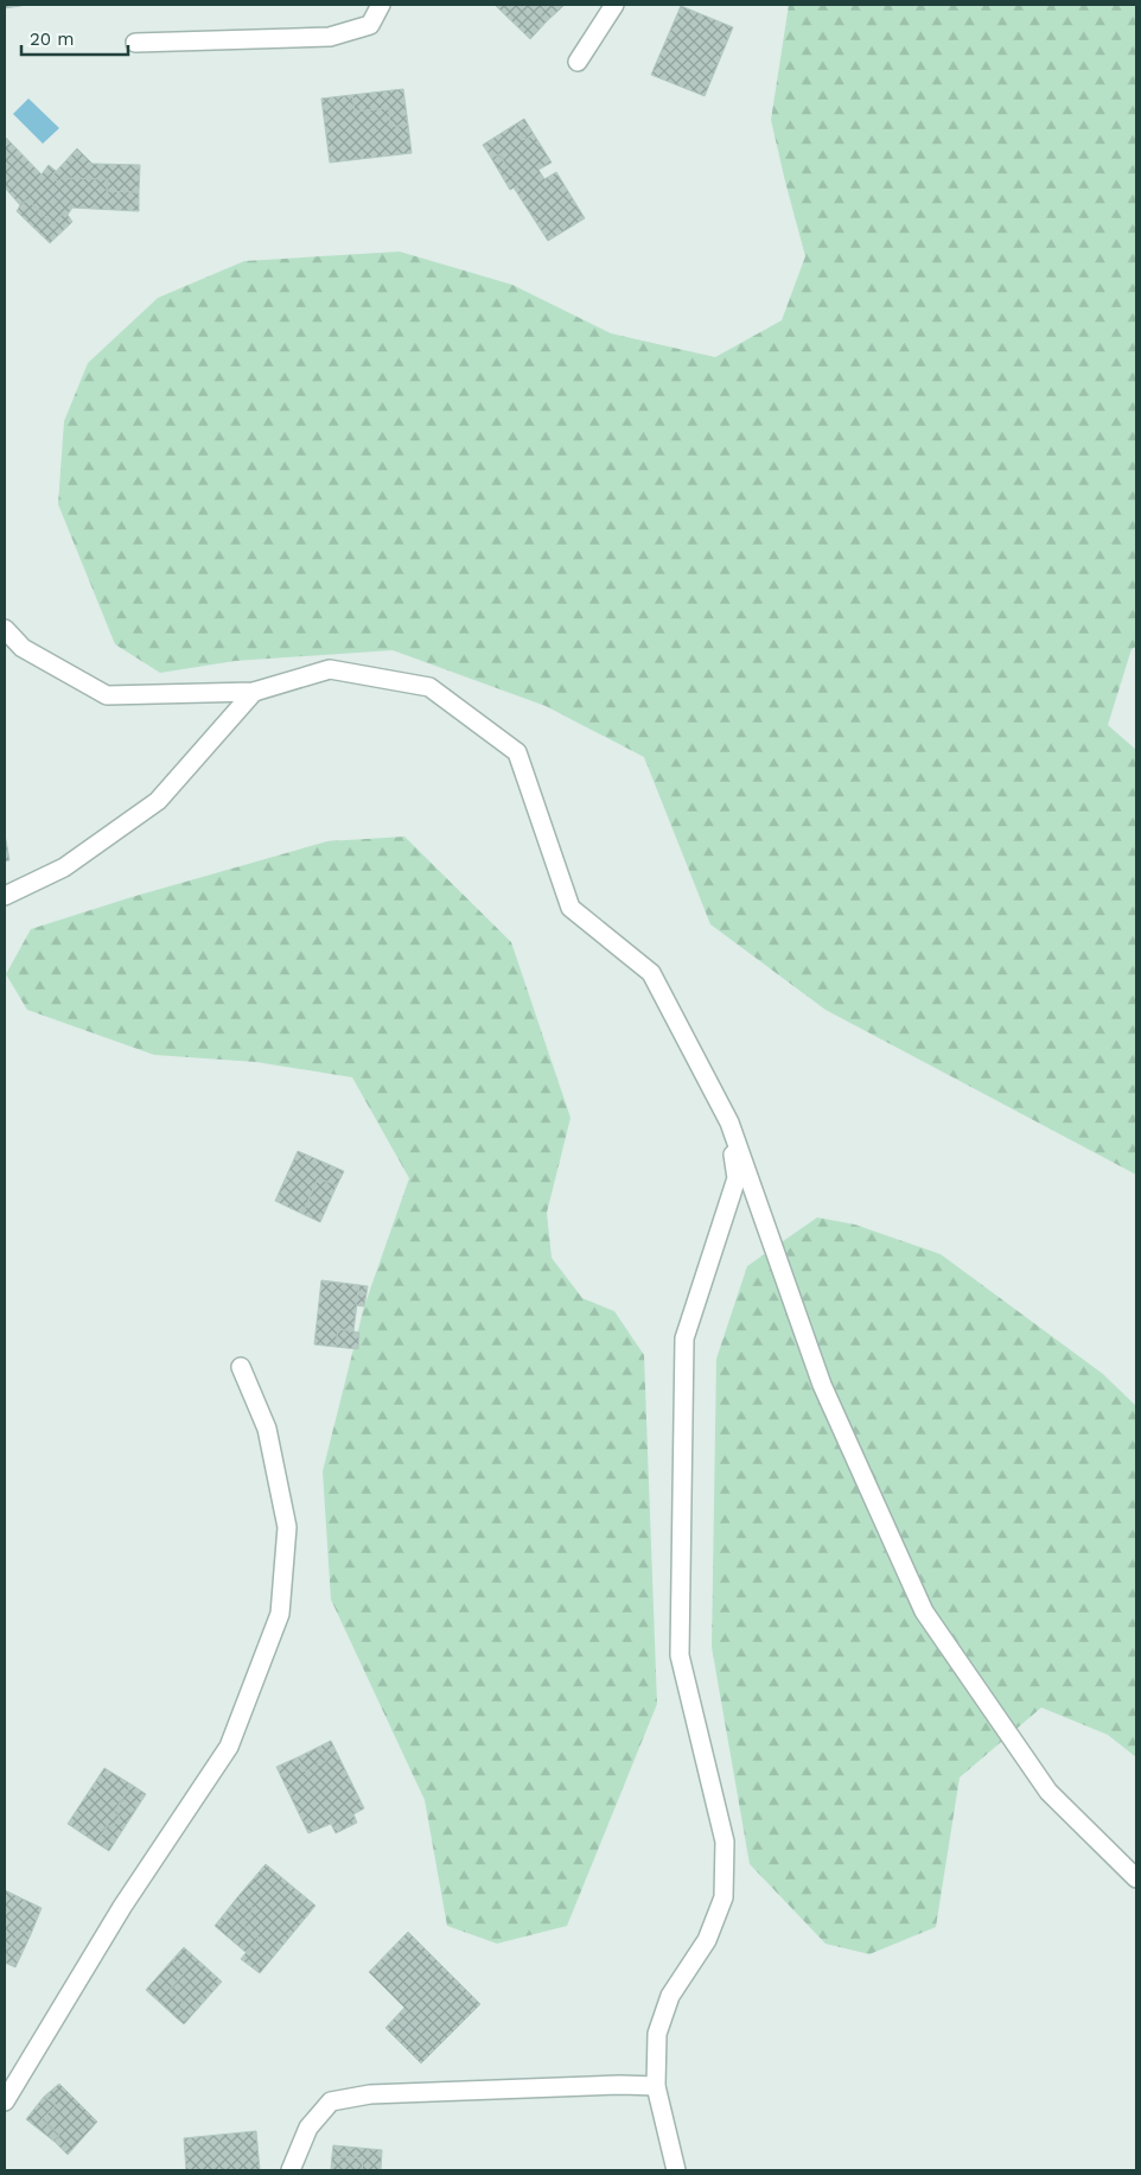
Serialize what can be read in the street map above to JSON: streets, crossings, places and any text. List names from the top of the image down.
{
  "scale_bar": "20 m"
}
